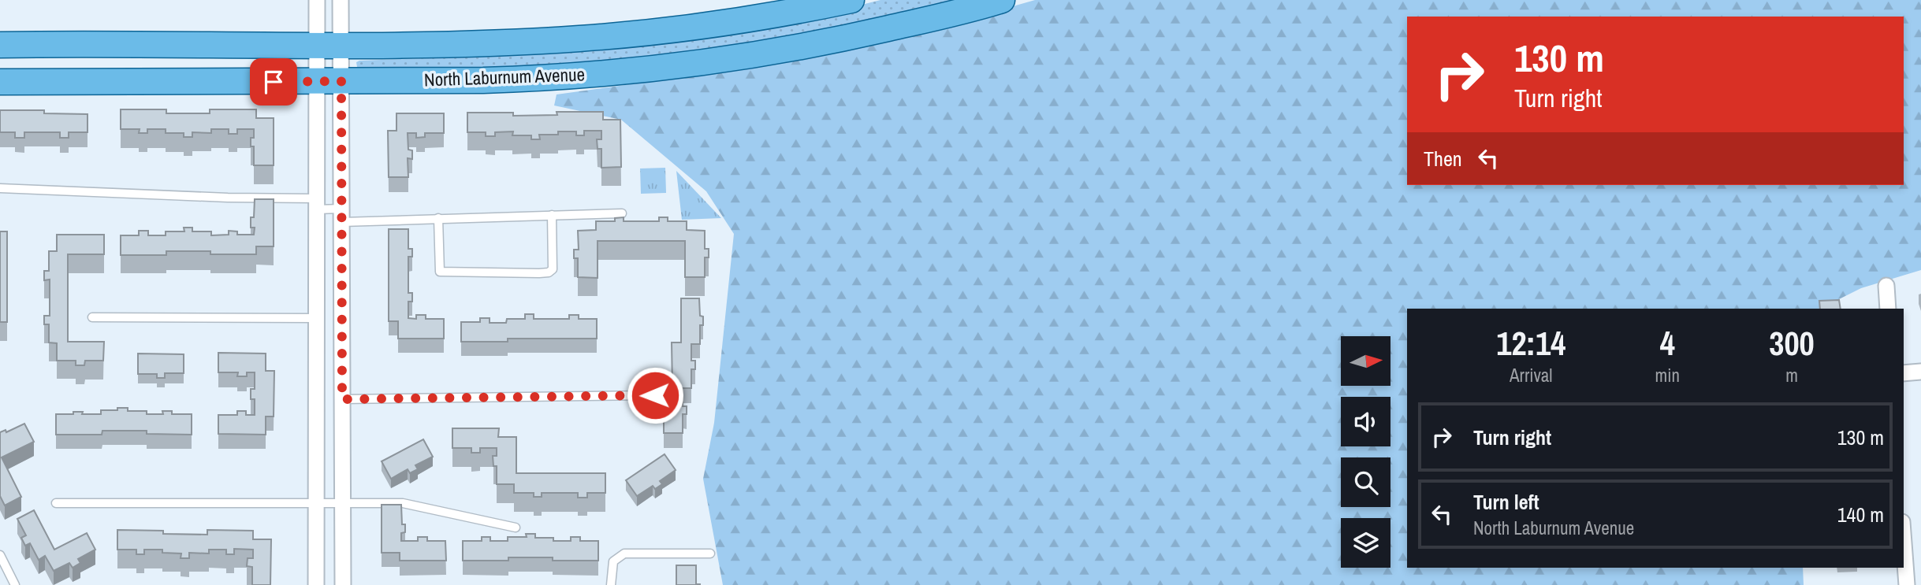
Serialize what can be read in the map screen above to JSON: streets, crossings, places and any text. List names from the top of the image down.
{
  "streets": {
    "main road": ["North Laburnum Avenue"]
  },
  "north": "right",
  "page": {
    "turn": ["130 m", "Turn right"],
    "then": "Then",
    "eta": [
      "12:14",
      "Arrival",
      "4",
      "min",
      "300",
      "m"
    ],
    "list": [
      {
        "name": "Turn right",
        "value": "130 m"
      },
      {
        "name": "Turn left",
        "note": "North Laburnum Avenue",
        "value": "140 m"
      }
    ]
  }
}
